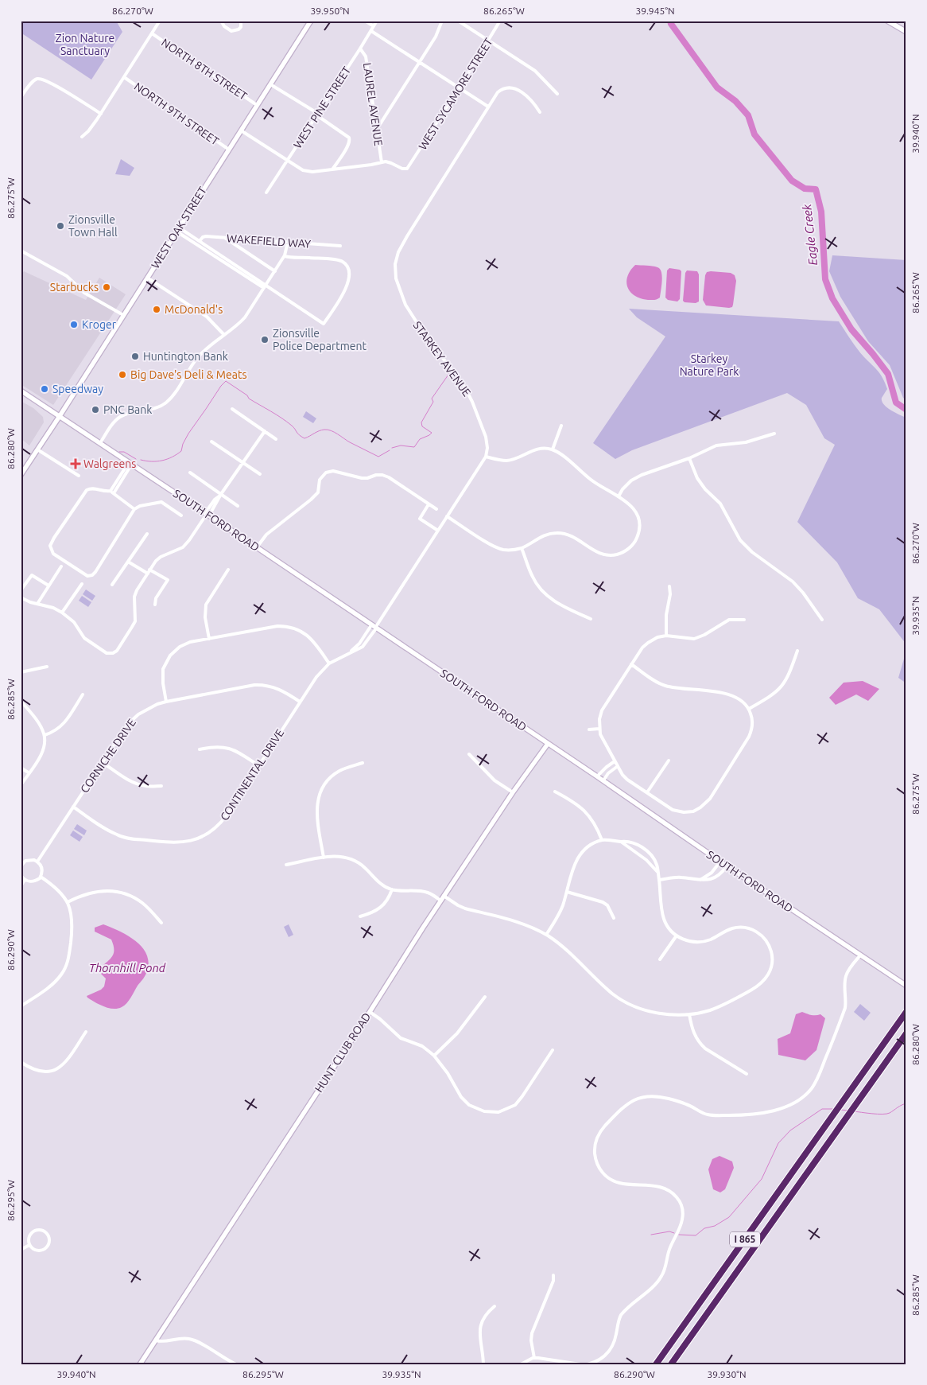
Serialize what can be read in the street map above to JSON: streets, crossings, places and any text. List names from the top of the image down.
{
  "streets": {
    "highway": ["I 865"],
    "main road": ["WEST OAK STREET", "SOUTH FORD ROAD", "HUNT CLUB ROAD"],
    "street": [
      "NORTH 8TH STREET",
      "WEST SYCAMORE STREET",
      "LAUREL AVENUE",
      "WEST PINE STREET",
      "NORTH 9TH STREET",
      "WAKEFIELD WAY",
      "STARKEY AVENUE",
      "CORNICHE DRIVE",
      "CONTINENTAL DRIVE"
    ]
  },
  "crossings": [
    ["NORTH 8TH STREET", "WEST OAK STREET"],
    ["WEST SYCAMORE STREET", "LAUREL AVENUE"],
    ["LAUREL AVENUE", "WEST PINE STREET"],
    ["NORTH 9TH STREET", "WEST OAK STREET"],
    ["WEST OAK STREET", "SOUTH FORD ROAD"],
    ["SOUTH FORD ROAD", "CONTINENTAL DRIVE"],
    ["SOUTH FORD ROAD", "HUNT CLUB ROAD"],
    ["CORNICHE DRIVE", "CONTINENTAL DRIVE"]
  ],
  "water": ["Eagle Creek", "Thornhill Pond"],
  "parks": ["Zion Nature Sanctuary", "Starkey Nature Park"],
  "places": {
    "other": [
      "Zionsville Town Hall",
      "Starbucks",
      "McDonald's",
      "Kroger",
      "Zionsville Police Department",
      "Huntington Bank",
      "Big Dave's Deli & Meats",
      "Speedway",
      "PNC Bank"
    ],
    "health": ["Walgreens"]
  },
  "coordinates": [
    "86.270°W",
    "39.950°N",
    "86.265°W",
    "39.945°N",
    "39.940°N",
    "86.275°W",
    "86.280°W",
    "39.935°N",
    "86.285°W",
    "86.290°W",
    "86.295°W",
    "39.930°N"
  ]
}
